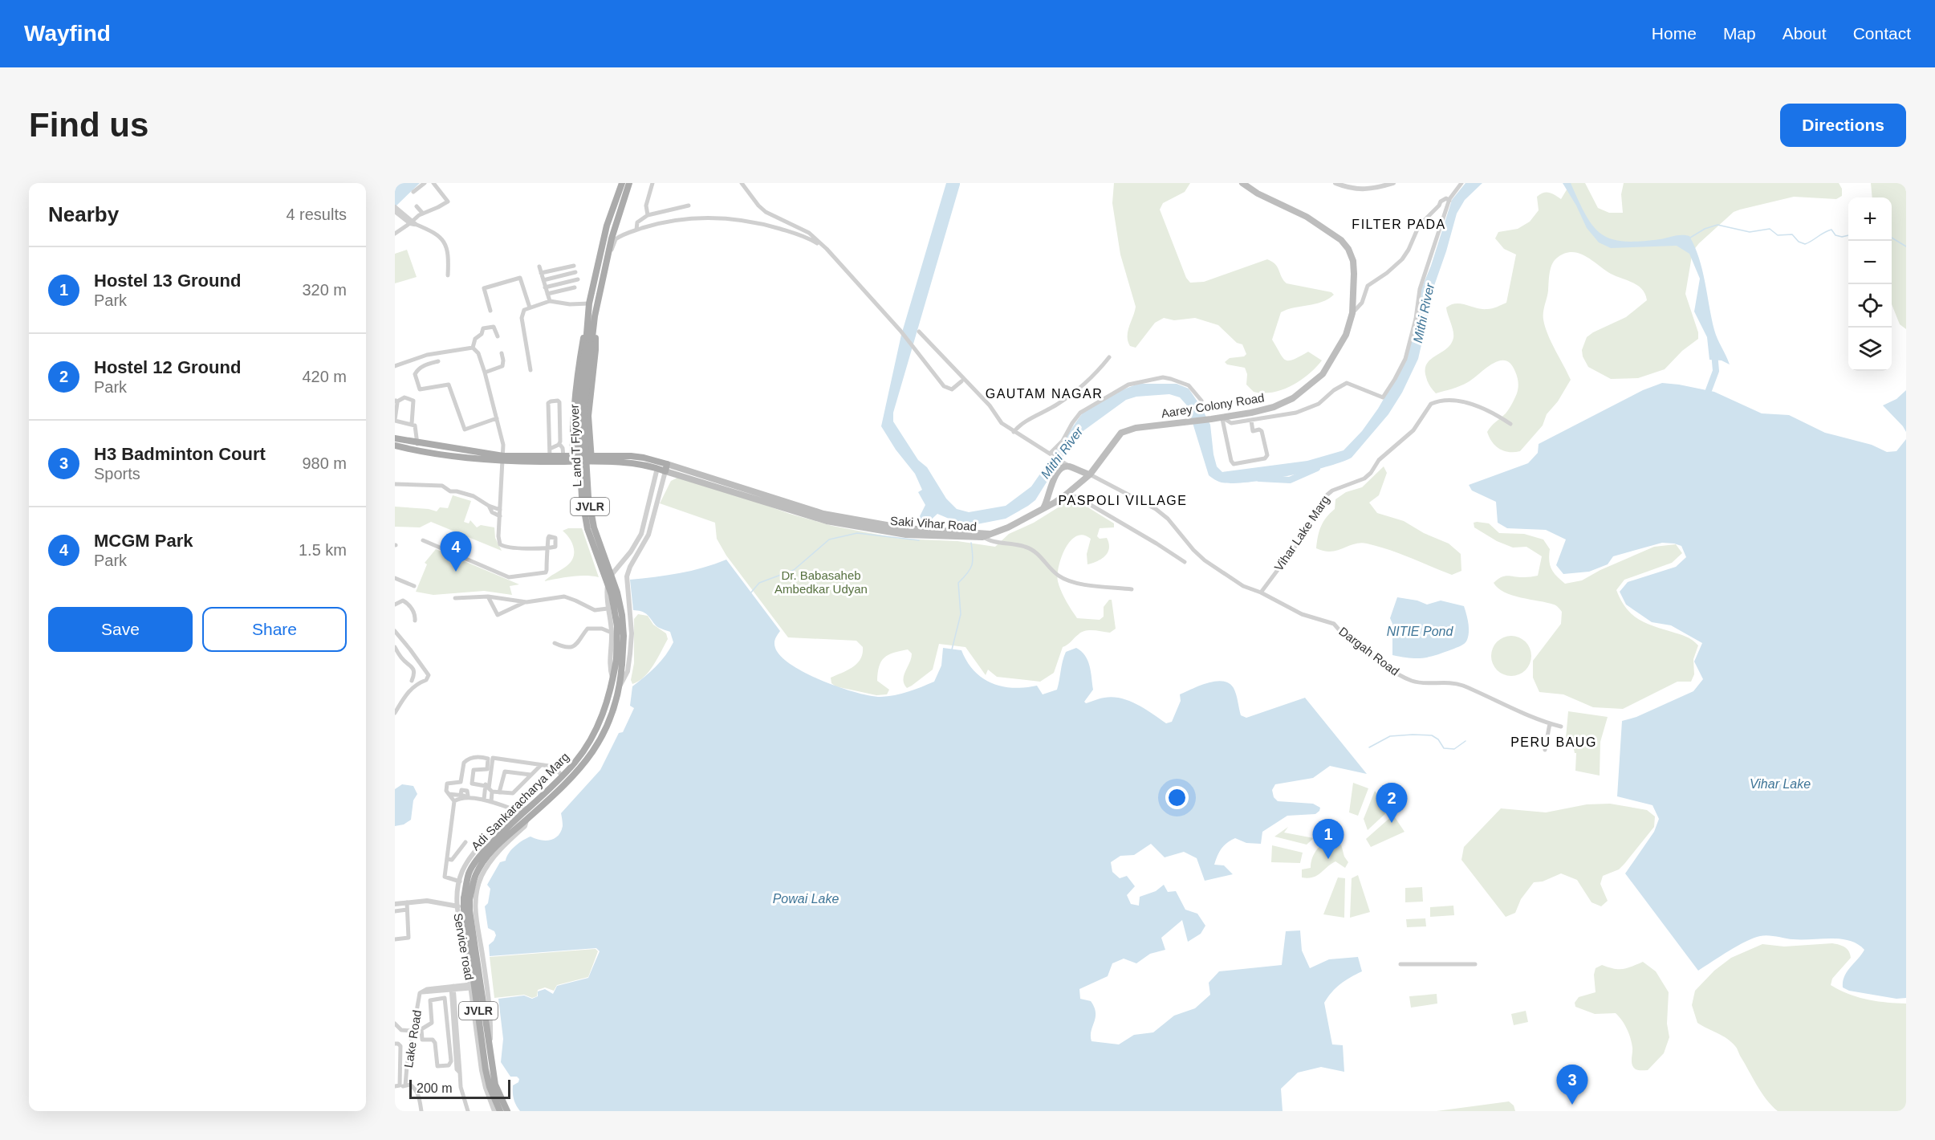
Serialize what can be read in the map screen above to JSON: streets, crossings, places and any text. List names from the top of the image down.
{
  "streets": {
    "main road": [
      "Aarey Colony Road",
      "L and T Flyover",
      "JVLR",
      "Saki Vihar Road",
      "Adi Sankaracharya Marg"
    ],
    "street": [
      "Vihar Lake Marg",
      "Dargah Road",
      "Service road",
      "Lake Road"
    ]
  },
  "crossings": [
    ["Aarey Colony Road", "Saki Vihar Road"],
    ["L and T Flyover", "JVLR"],
    ["L and T Flyover", "Adi Sankaracharya Marg"],
    ["Vihar Lake Marg", "Dargah Road"],
    ["Adi Sankaracharya Marg", "Service road"],
    ["Service road", "Lake Road"]
  ],
  "districts": [
    "FILTER PADA",
    "GAUTAM NAGAR",
    "PASPOLI VILLAGE",
    "PERU BAUG"
  ],
  "water": [
    "Mithi River",
    "NITIE Pond",
    "Vihar Lake",
    "Powai Lake"
  ],
  "parks": ["Dr. Babasaheb Ambedkar Udyan"],
  "scale_bar": "200 m",
  "page": {
    "header": "Wayfind",
    "nav": [
      "Home",
      "Map",
      "About",
      "Contact"
    ],
    "buttons": [
      "Directions",
      ["Save", "Share"]
    ],
    "title": "Find us",
    "heading": ["Nearby", "4 results"],
    "map_buttons": ["+", "−"],
    "list": [
      {
        "mark": "1",
        "name": "Hostel 13 Ground",
        "note": "Park",
        "value": "320 m"
      },
      {
        "mark": "2",
        "name": "Hostel 12 Ground",
        "note": "Park",
        "value": "420 m"
      },
      {
        "mark": "3",
        "name": "H3 Badminton Court",
        "note": "Sports",
        "value": "980 m"
      },
      {
        "mark": "4",
        "name": "MCGM Park",
        "note": "Park",
        "value": "1.5 km"
      }
    ],
    "pins": [
      "4",
      "2",
      "1",
      "3"
    ],
    "scale": "200 m"
  }
}
